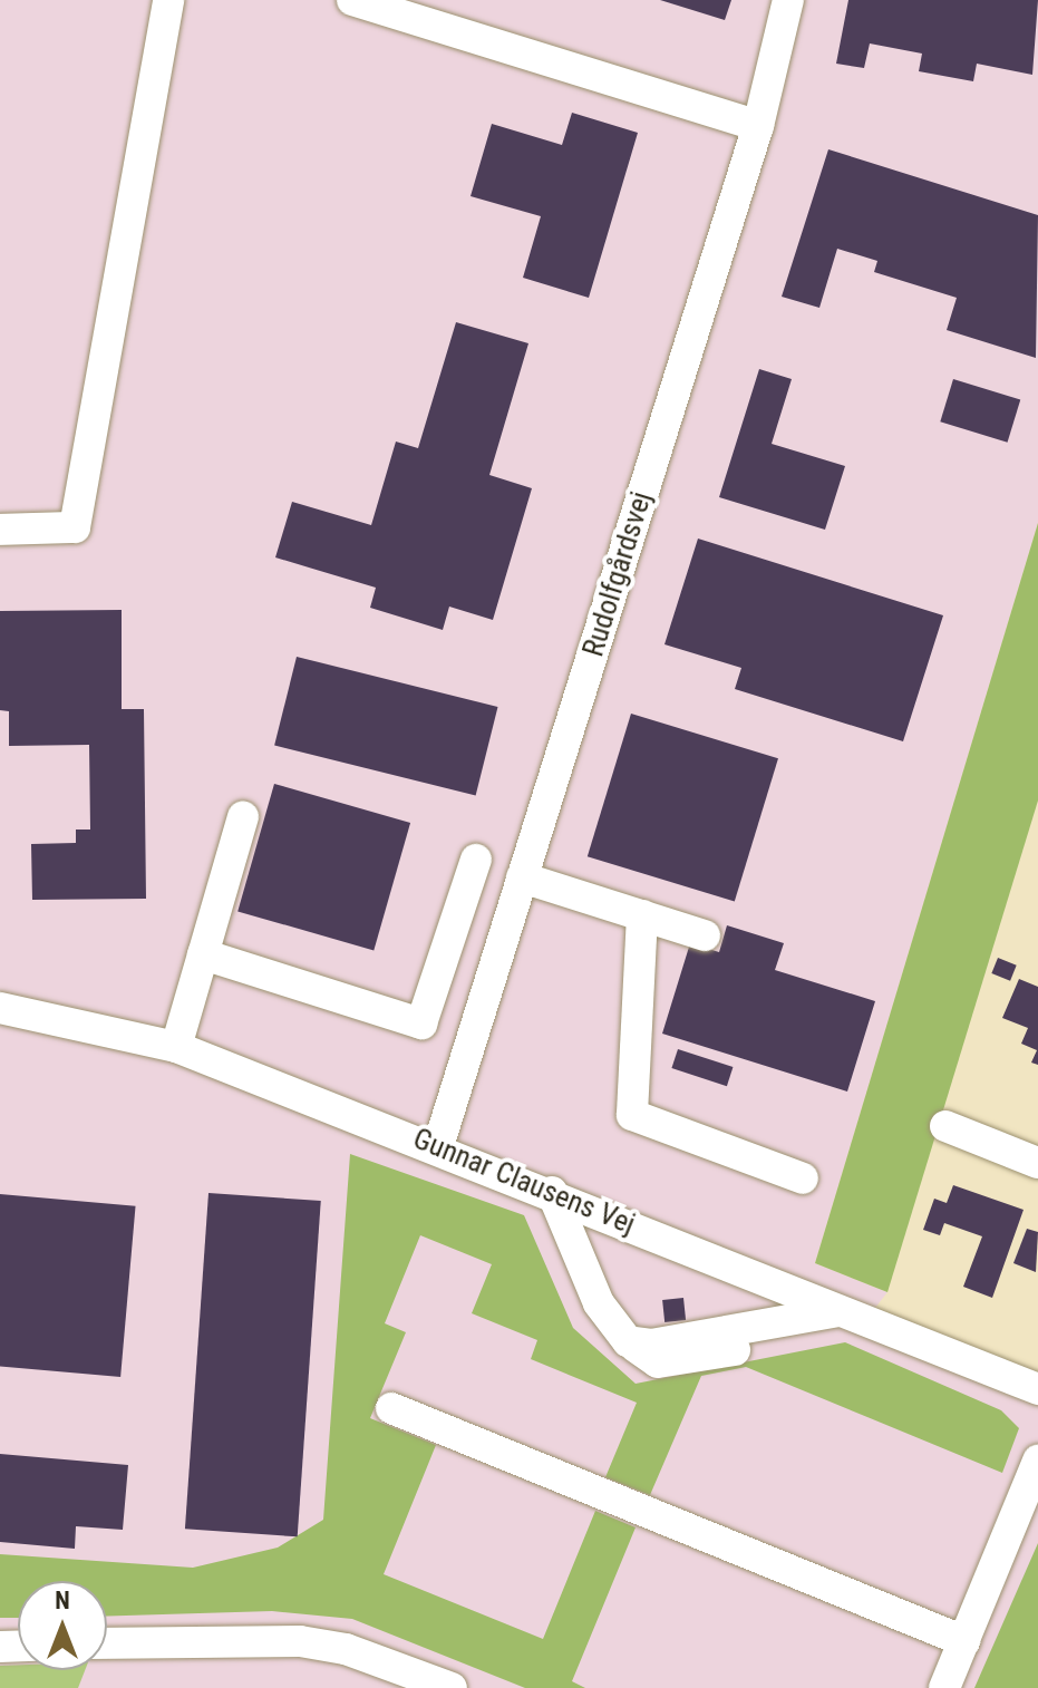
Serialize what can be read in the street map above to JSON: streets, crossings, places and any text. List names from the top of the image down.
{
  "streets": {
    "street": ["Rudolfgårdsvej", "Gunnar Clausens Vej"]
  },
  "crossings": [
    ["Rudolfgårdsvej", "Gunnar Clausens Vej"]
  ],
  "north": "top"
}
